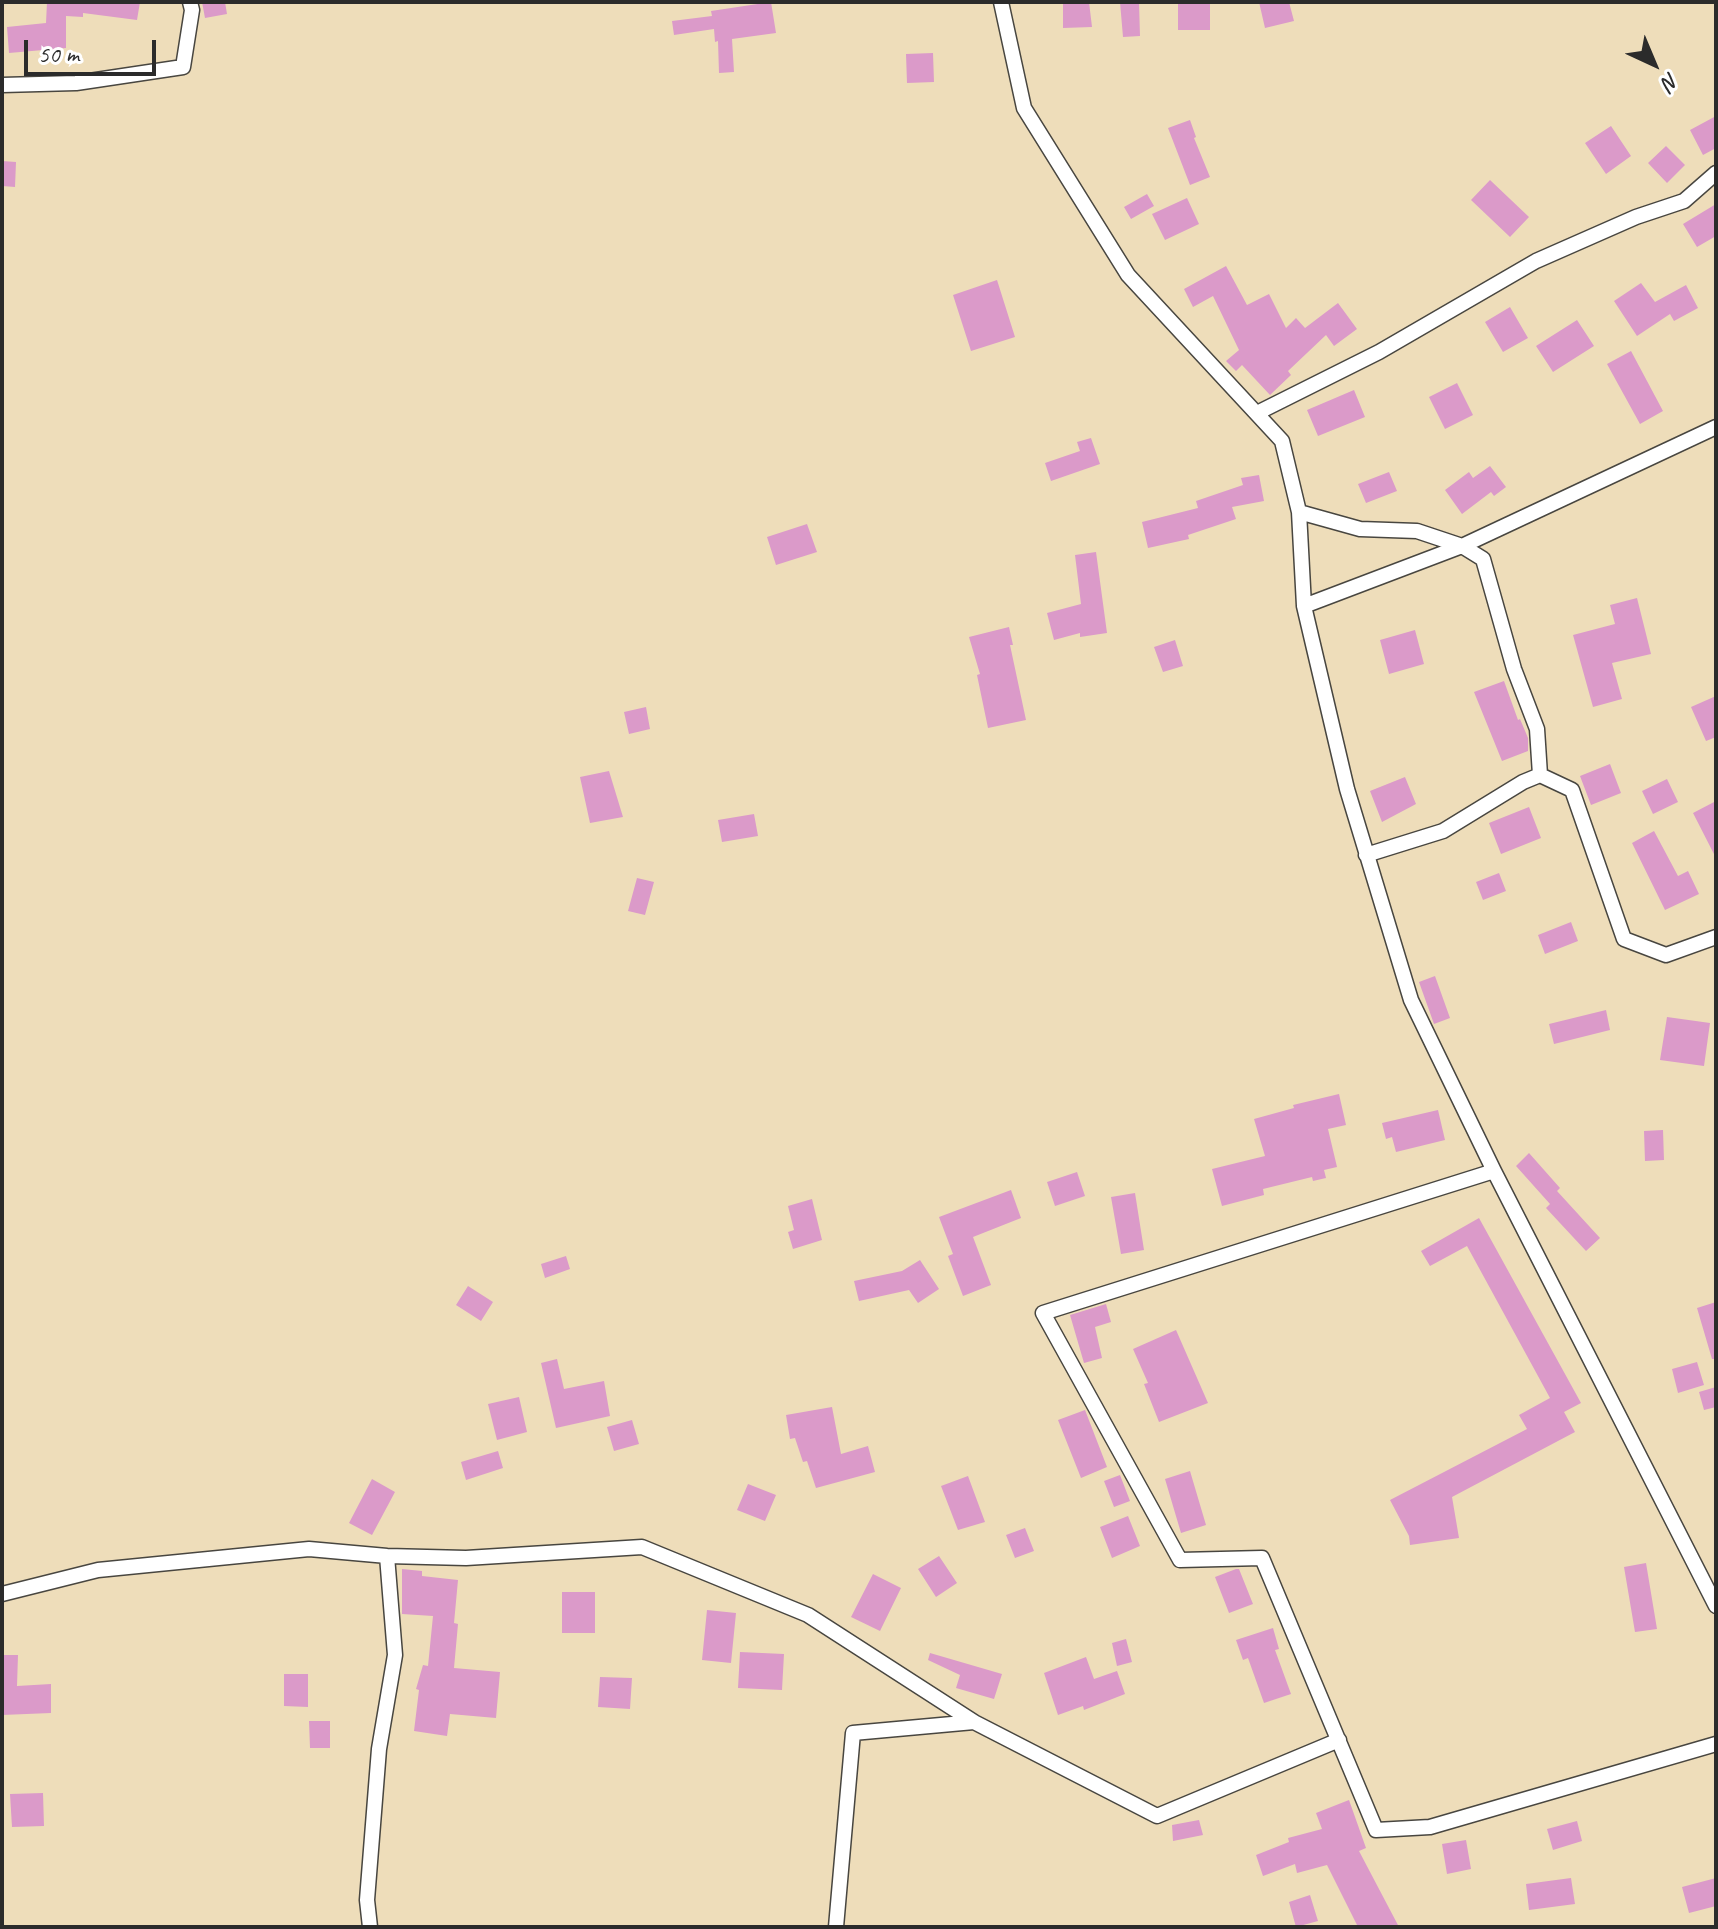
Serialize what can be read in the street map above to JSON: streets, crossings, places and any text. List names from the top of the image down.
{
  "scale_bar": "50 m",
  "north": "bottom right"
}
